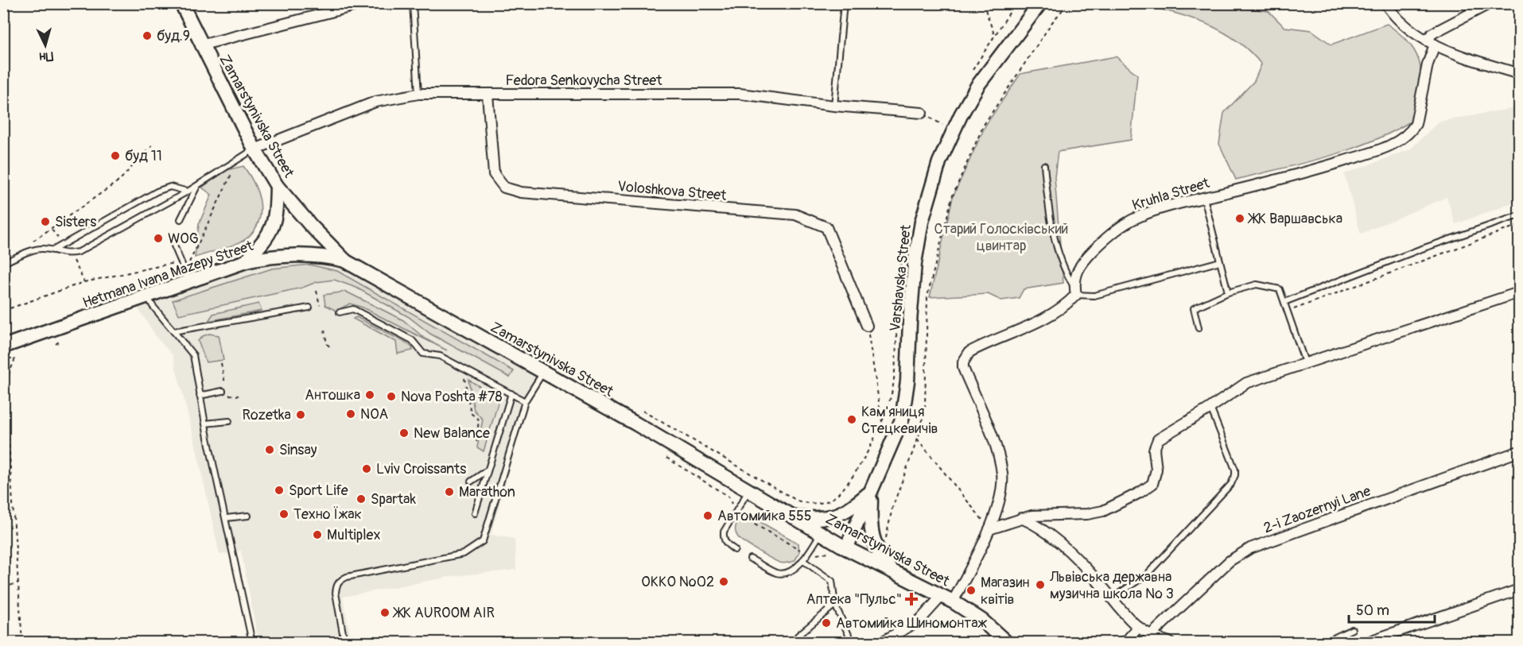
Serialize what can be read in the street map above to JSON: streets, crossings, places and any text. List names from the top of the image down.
{
  "streets": {
    "main road": ["Zamarstynivska Street", "Hetmana Ivana Mazepy Street", "Varshavska Street"],
    "street": [
      "Fedora Senkovycha Street",
      "Voloshkova Street",
      "Kruhla Street",
      "2-i Zaozernyi Lane"
    ]
  },
  "crossings": [
    ["Fedora Senkovycha Street", "Zamarstynivska Street"],
    ["Fedora Senkovycha Street", "Voloshkova Street"],
    ["Zamarstynivska Street", "Hetmana Ivana Mazepy Street"],
    ["Zamarstynivska Street", "Varshavska Street"]
  ],
  "parks": ["Старий Голосківський цвинтар"],
  "places": {
    "other": [
      "буд.9",
      "буд 11",
      "ЖК Варшавська",
      "Sisters",
      "WOG",
      "Антошка",
      "Nova Poshta #78",
      "NOA",
      "Rozetka",
      "Кам'яниця Стецкевичів",
      "New Balance",
      "Sinsay",
      "Lviv Croissants",
      "Sport Life",
      "Marathon",
      "Spartak",
      "Техно Їжак",
      "Автомийка 555",
      "Multiplex",
      "ОККО №02",
      "Львівська державна музична школа № 3",
      "Магазин квітів",
      "ЖК AUROOM AIR",
      "Автомийка Шиномонтаж"
    ],
    "health": ["Аптека \"Пульс\""]
  },
  "scale_bar": "50 m",
  "north": "bottom"
}
